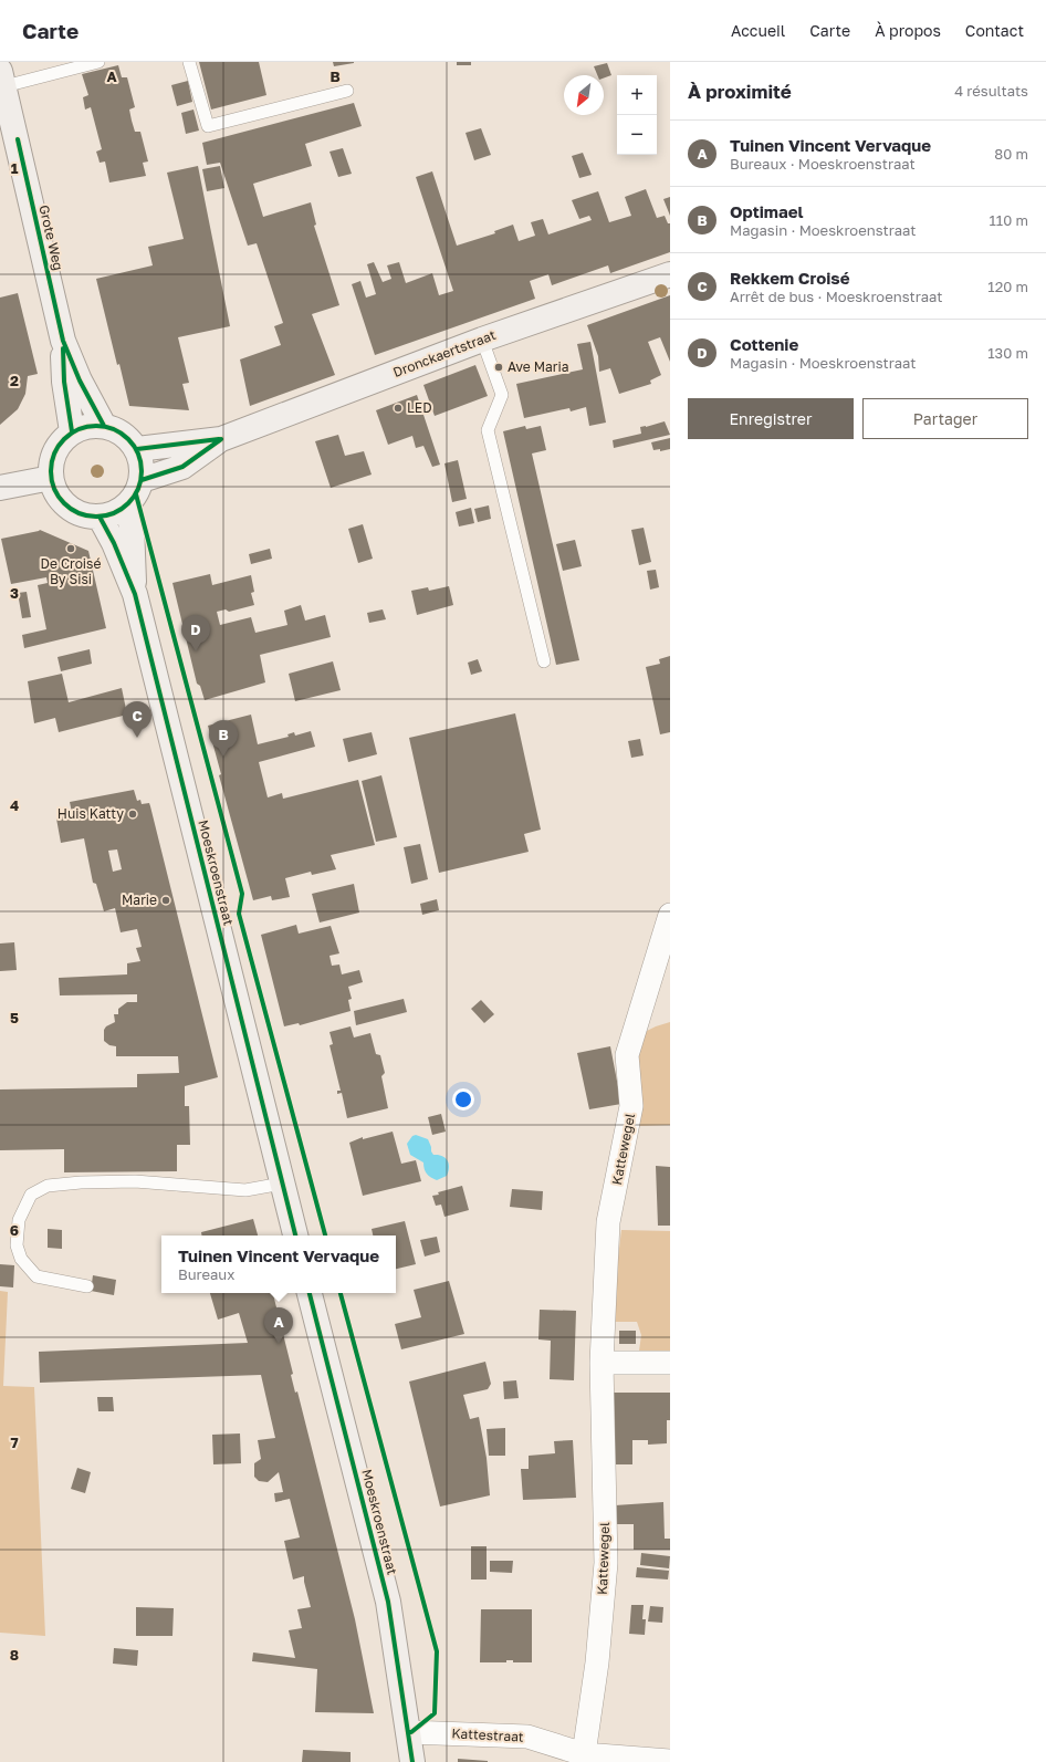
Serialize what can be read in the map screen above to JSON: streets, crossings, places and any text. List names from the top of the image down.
{
  "streets": {
    "main road": ["Grote Weg", "Dronckaertstraat", "Moeskroenstraat"],
    "street": ["Kattewegel", "Kattestraat"]
  },
  "crossings": [
    ["Grote Weg", "Dronckaertstraat"],
    ["Grote Weg", "Moeskroenstraat"],
    ["Dronckaertstraat", "Moeskroenstraat"],
    ["Moeskroenstraat", "Kattestraat"],
    ["Kattewegel", "Kattestraat"]
  ],
  "places": [
    "Ave Maria",
    "LED",
    "De Croisé By Sisi",
    "Huis Katty",
    "Marie"
  ],
  "north": "bottom left",
  "page": {
    "header": "Carte",
    "nav": [
      "Accueil",
      "Carte",
      "À propos",
      "Contact"
    ],
    "heading": ["À proximité", "4 résultats"],
    "map_buttons": ["+", "−"],
    "list": [
      {
        "mark": "A",
        "name": "Tuinen Vincent Vervaque",
        "note": "Bureaux · Moeskroenstraat",
        "value": "80 m"
      },
      {
        "mark": "B",
        "name": "Optimael",
        "note": "Magasin · Moeskroenstraat",
        "value": "110 m"
      },
      {
        "mark": "C",
        "name": "Rekkem Croisé",
        "note": "Arrêt de bus · Moeskroenstraat",
        "value": "120 m"
      },
      {
        "mark": "D",
        "name": "Cottenie",
        "note": "Magasin · Moeskroenstraat",
        "value": "130 m"
      }
    ],
    "buttons": ["Enregistrer", "Partager"],
    "pins": [
      "D",
      "C",
      "B",
      "A"
    ],
    "popup": ["Tuinen Vincent Vervaque", "Bureaux"]
  },
  "grid": {
    "columns": ["A", "B"],
    "rows": [
      "1",
      "2",
      "3",
      "4",
      "5",
      "6",
      "7",
      "8"
    ]
  }
}
